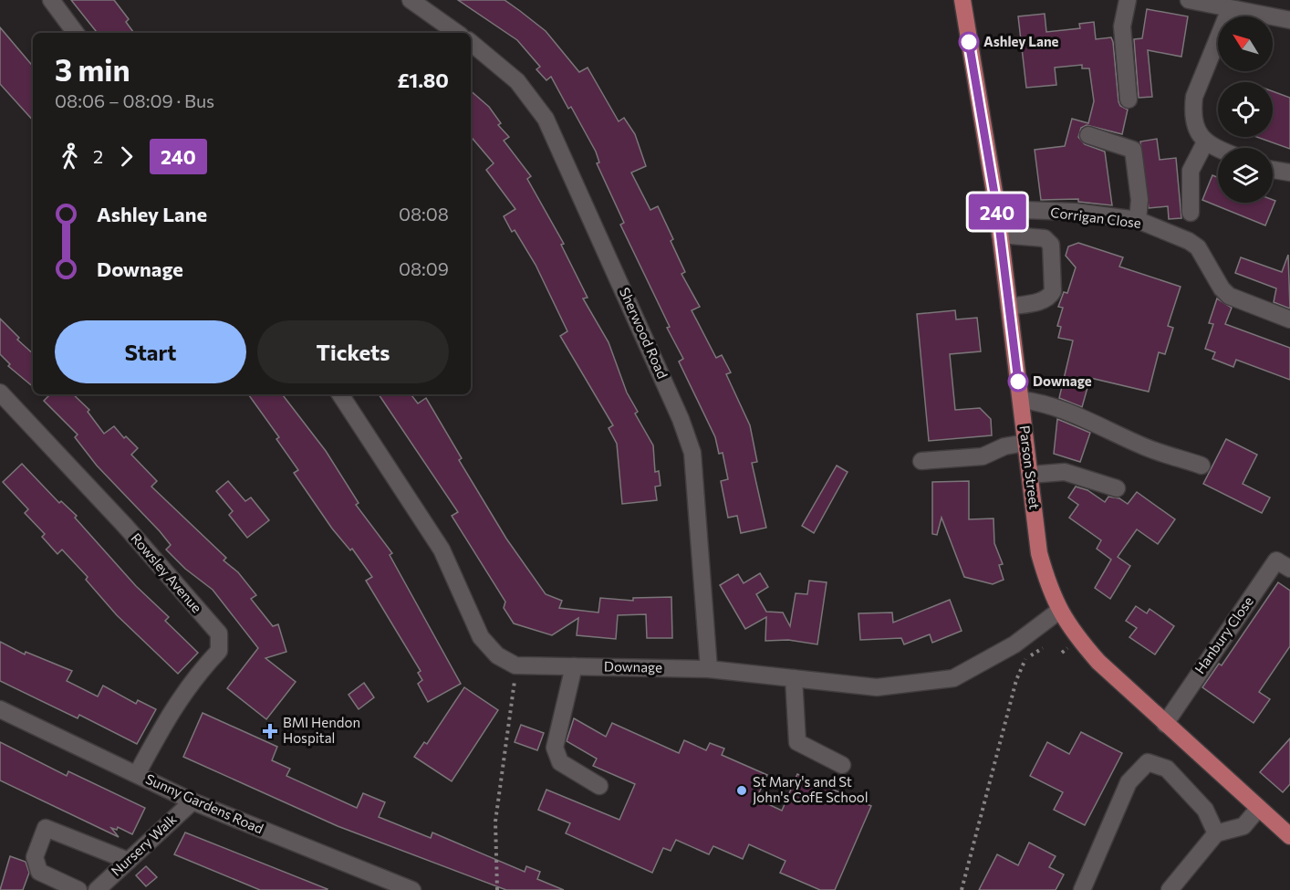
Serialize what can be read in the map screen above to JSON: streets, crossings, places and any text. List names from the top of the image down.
{
  "streets": {
    "main road": ["Parson Street"],
    "street": [
      "Corrigan Close",
      "Sherwood Road",
      "Rowsley Avenue",
      "Hanbury Close",
      "Downage",
      "Sunny Gardens Road",
      "Nursery Walk"
    ]
  },
  "crossings": [
    ["Corrigan Close", "Parson Street"],
    ["Sherwood Road", "Downage"],
    ["Parson Street", "Hanbury Close"],
    ["Parson Street", "Downage"],
    ["Rowsley Avenue", "Sunny Gardens Road"],
    ["Sunny Gardens Road", "Nursery Walk"]
  ],
  "places": {
    "other": ["Ashley Lane", "Downage", "St Mary's and St John's CofE School"],
    "health": ["BMI Hendon Hospital"]
  },
  "lines": ["bus line 240"],
  "north": "top left",
  "page": {
    "on_map": "240",
    "heading": ["3 min", "08:06 – 08:09 · Bus", "£1.80"],
    "legs": ["2", "240"],
    "list": [
      {
        "name": "Ashley Lane",
        "value": "08:08"
      },
      {
        "name": "Downage",
        "value": "08:09"
      }
    ],
    "buttons": ["Start", "Tickets"]
  }
}
